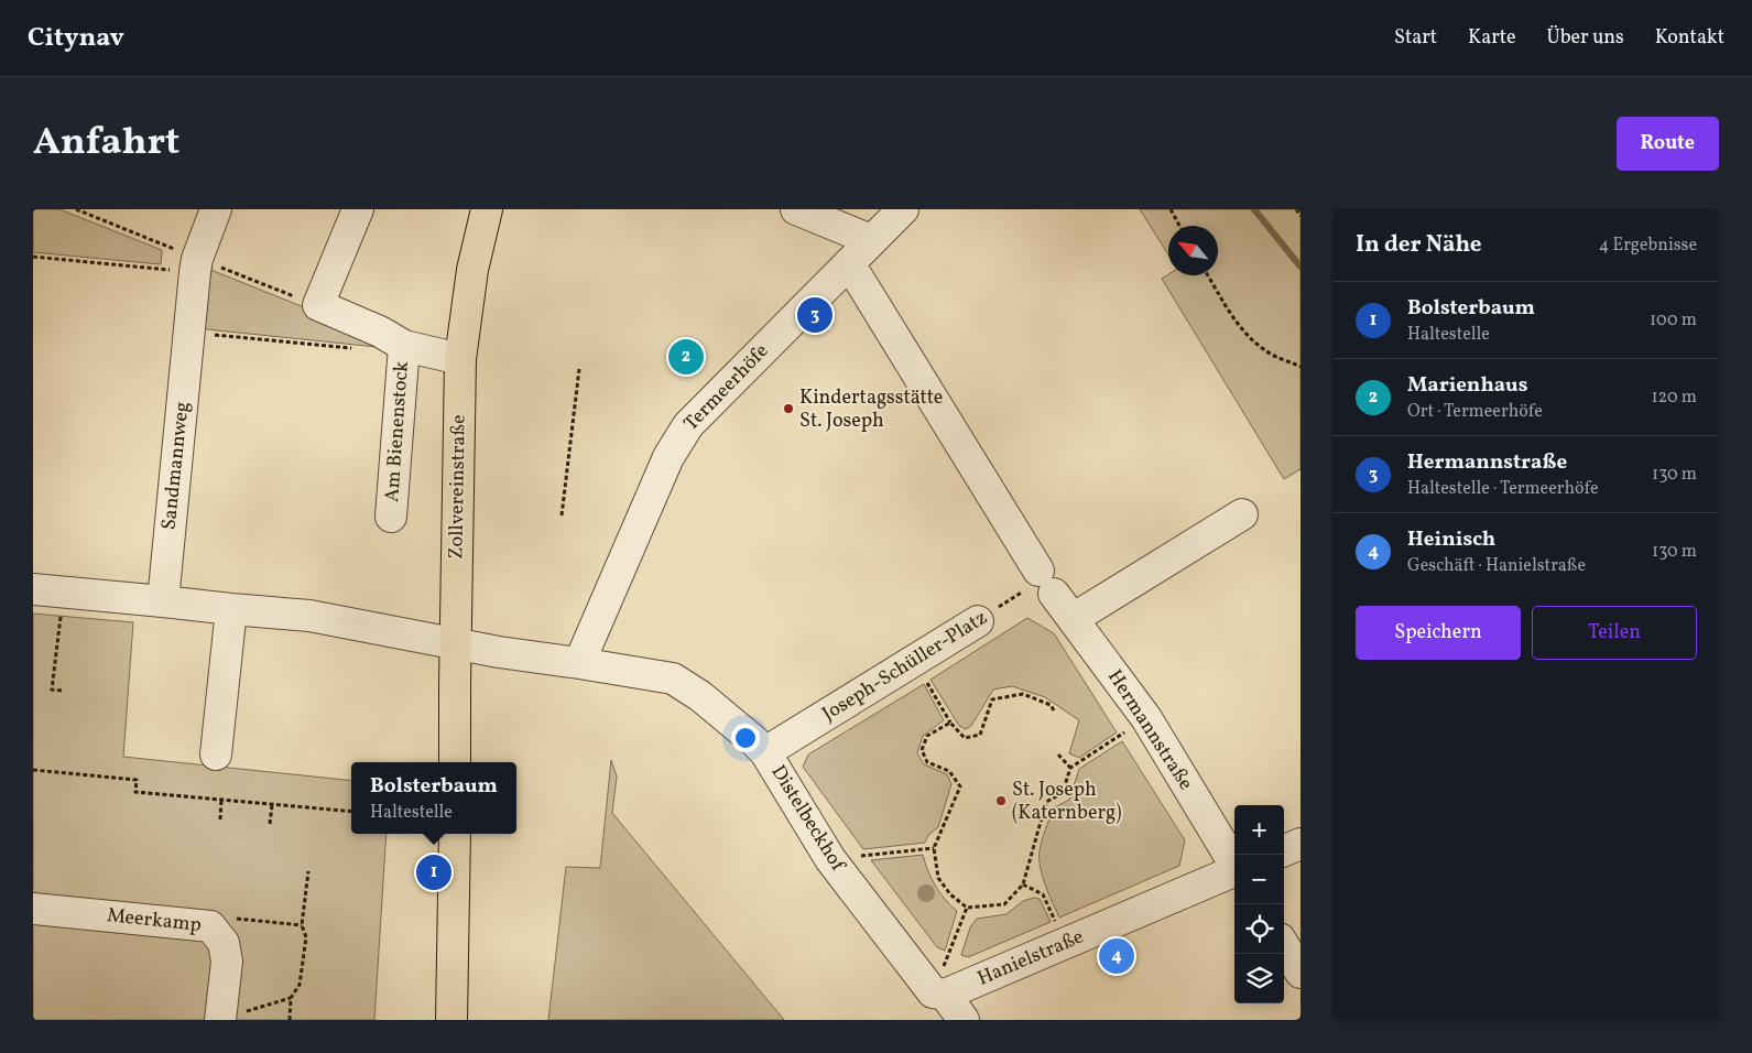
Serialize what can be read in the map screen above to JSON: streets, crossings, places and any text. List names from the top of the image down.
{
  "streets": {
    "main road": ["Zollvereinstraße"],
    "street": [
      "Termeerhöfe",
      "Am Bienenstock",
      "Sandmannweg",
      "Joseph-Schüller-Platz",
      "Hermannstraße",
      "Distelbeckhof",
      "Meerkamp",
      "Hanielstraße"
    ]
  },
  "crossings": [
    ["Termeerhöfe", "Hermannstraße"],
    ["Termeerhöfe", "Distelbeckhof"],
    ["Am Bienenstock", "Zollvereinstraße"],
    ["Sandmannweg", "Distelbeckhof"],
    ["Zollvereinstraße", "Distelbeckhof"],
    ["Joseph-Schüller-Platz", "Hermannstraße"],
    ["Joseph-Schüller-Platz", "Distelbeckhof"],
    ["Distelbeckhof", "Hanielstraße"]
  ],
  "places": ["Kindertagsstätte St. Joseph", "St. Joseph (Katernberg)"],
  "north": "top left",
  "page": {
    "header": "Citynav",
    "nav": [
      "Start",
      "Karte",
      "Über uns",
      "Kontakt"
    ],
    "title": "Anfahrt",
    "buttons": [
      "Route",
      ["Speichern", "Teilen"]
    ],
    "heading": ["In der Nähe", "4 Ergebnisse"],
    "list": [
      {
        "mark": "1",
        "name": "Bolsterbaum",
        "note": "Haltestelle",
        "value": "100 m"
      },
      {
        "mark": "2",
        "name": "Marienhaus",
        "note": "Ort · Termeerhöfe",
        "value": "120 m"
      },
      {
        "mark": "3",
        "name": "Hermannstraße",
        "note": "Haltestelle · Termeerhöfe",
        "value": "130 m"
      },
      {
        "mark": "4",
        "name": "Heinisch",
        "note": "Geschäft · Hanielstraße",
        "value": "130 m"
      }
    ],
    "pins": [
      "3",
      "2",
      "1",
      "4"
    ],
    "popup": ["Bolsterbaum", "Haltestelle"],
    "map_buttons": ["+", "−"]
  }
}
